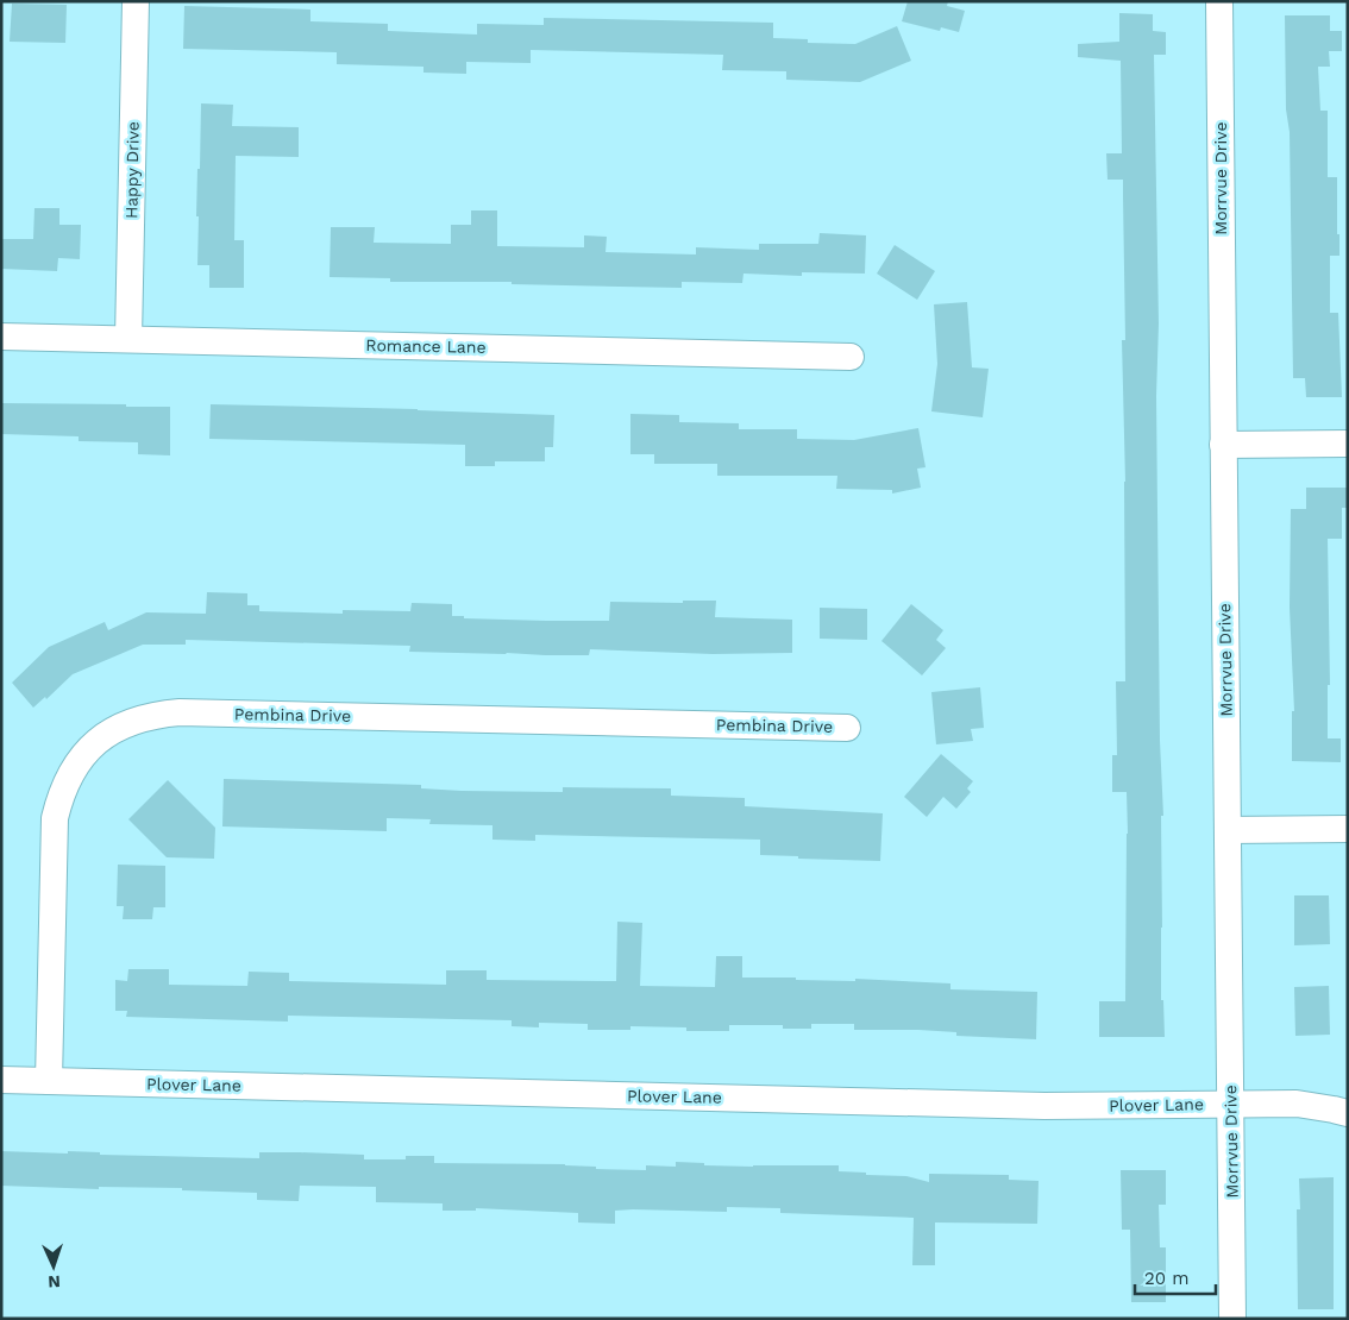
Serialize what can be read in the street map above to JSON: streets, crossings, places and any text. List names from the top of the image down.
{
  "streets": {
    "street": [
      "Happy Drive",
      "Morrvue Drive",
      "Romance Lane",
      "Pembina Drive",
      "Plover Lane"
    ]
  },
  "crossings": [
    ["Happy Drive", "Romance Lane"],
    ["Morrvue Drive", "Plover Lane"],
    ["Pembina Drive", "Plover Lane"]
  ],
  "scale_bar": "20 m",
  "north": "bottom"
}
